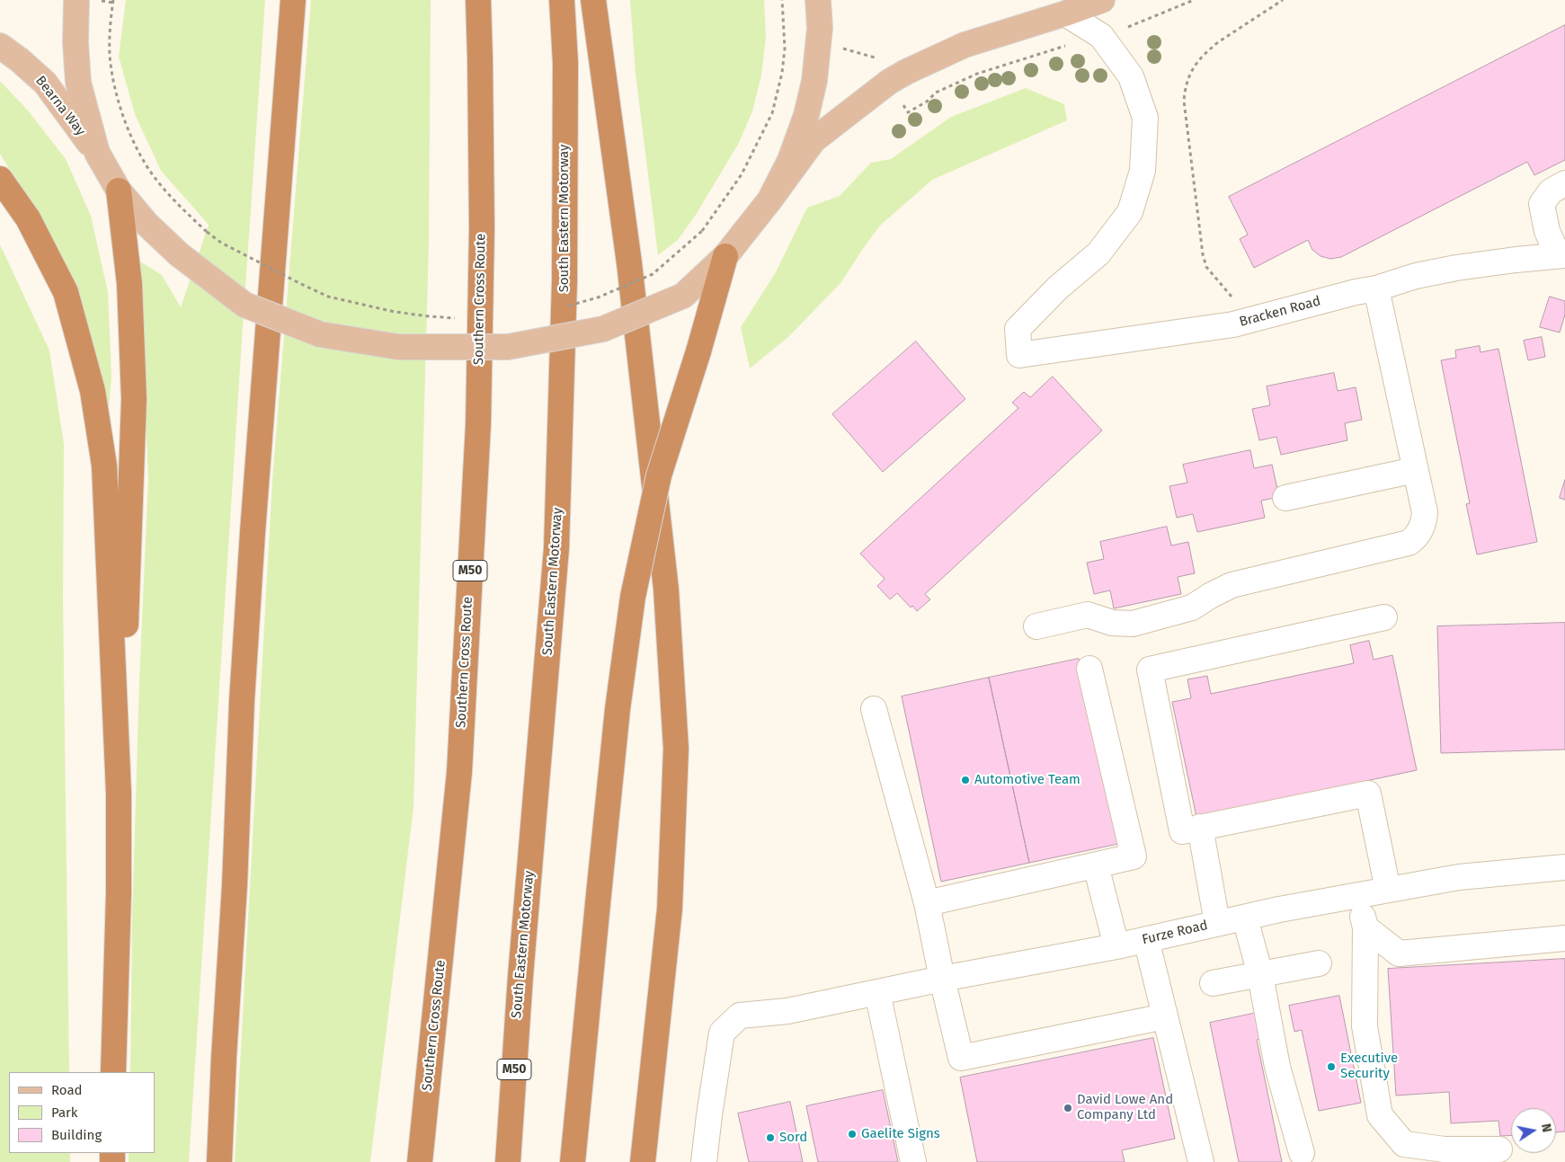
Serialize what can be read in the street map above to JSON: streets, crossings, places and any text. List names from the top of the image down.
{
  "streets": {
    "highway": ["South Eastern Motorway", "Southern Cross Route", "M50"],
    "main road": ["Bearna Way"],
    "street": ["Bracken Road", "Furze Road"]
  },
  "places": [
    "Automotive Team",
    "Executive Security",
    "David Lowe And Company Ltd",
    "Gaelite Signs",
    "Sord"
  ],
  "legend": ["Road", "Park", "Building"],
  "north": "right"
}
